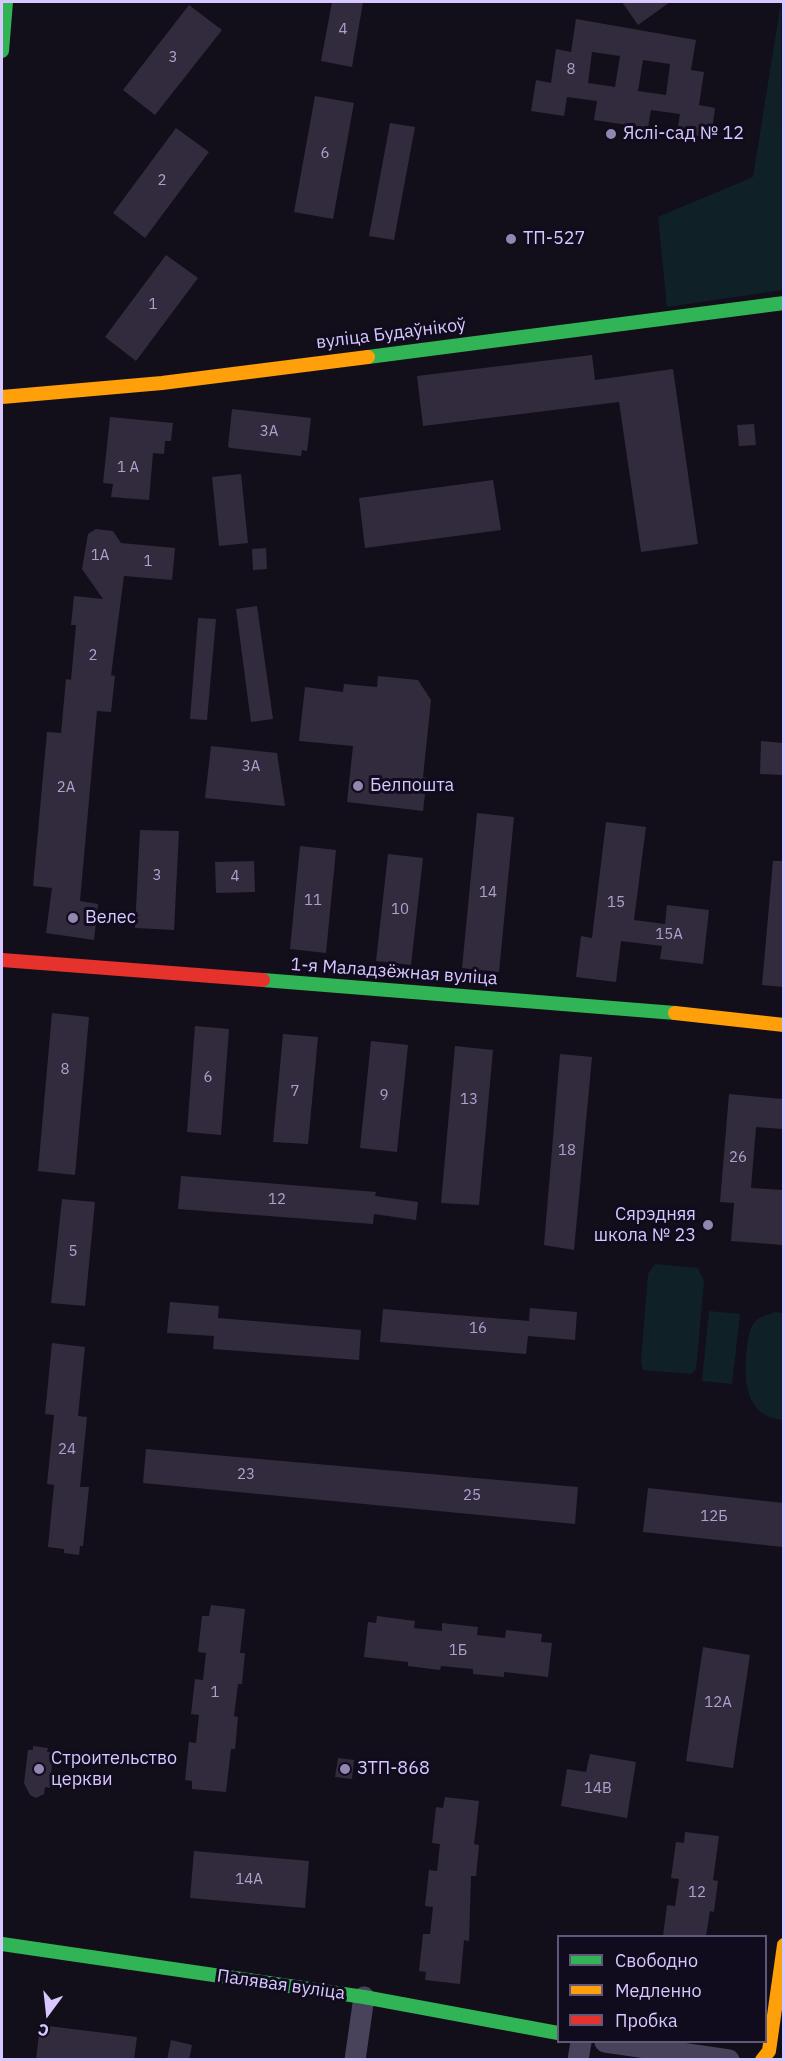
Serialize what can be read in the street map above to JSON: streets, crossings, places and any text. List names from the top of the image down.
{
  "streets": {
    "main road": ["вуліца Будаўнікоў", "1-я Маладзёжная вуліца", "Палявая вуліца"]
  },
  "places": [
    "Яслі-сад № 12",
    "ТП-527",
    "Белпошта",
    "Велес",
    "Сярэдняя школа № 23",
    "Строительство церкви",
    "ЗТП-868"
  ],
  "house_numbers": [
    "4",
    "3",
    "8",
    "6",
    "2",
    "1",
    "3А",
    "1 А",
    "1А",
    "1",
    "2",
    "3А",
    "2А",
    "3",
    "4",
    "14",
    "11",
    "15",
    "10",
    "15А",
    "8",
    "6",
    "7",
    "9",
    "13",
    "18",
    "26",
    "12",
    "5",
    "16",
    "24",
    "23",
    "25",
    "12Б",
    "1Б",
    "1",
    "12А",
    "14В",
    "14А",
    "12"
  ],
  "legend": ["Свободно", "Медленно", "Пробка"],
  "north": "bottom"
}
